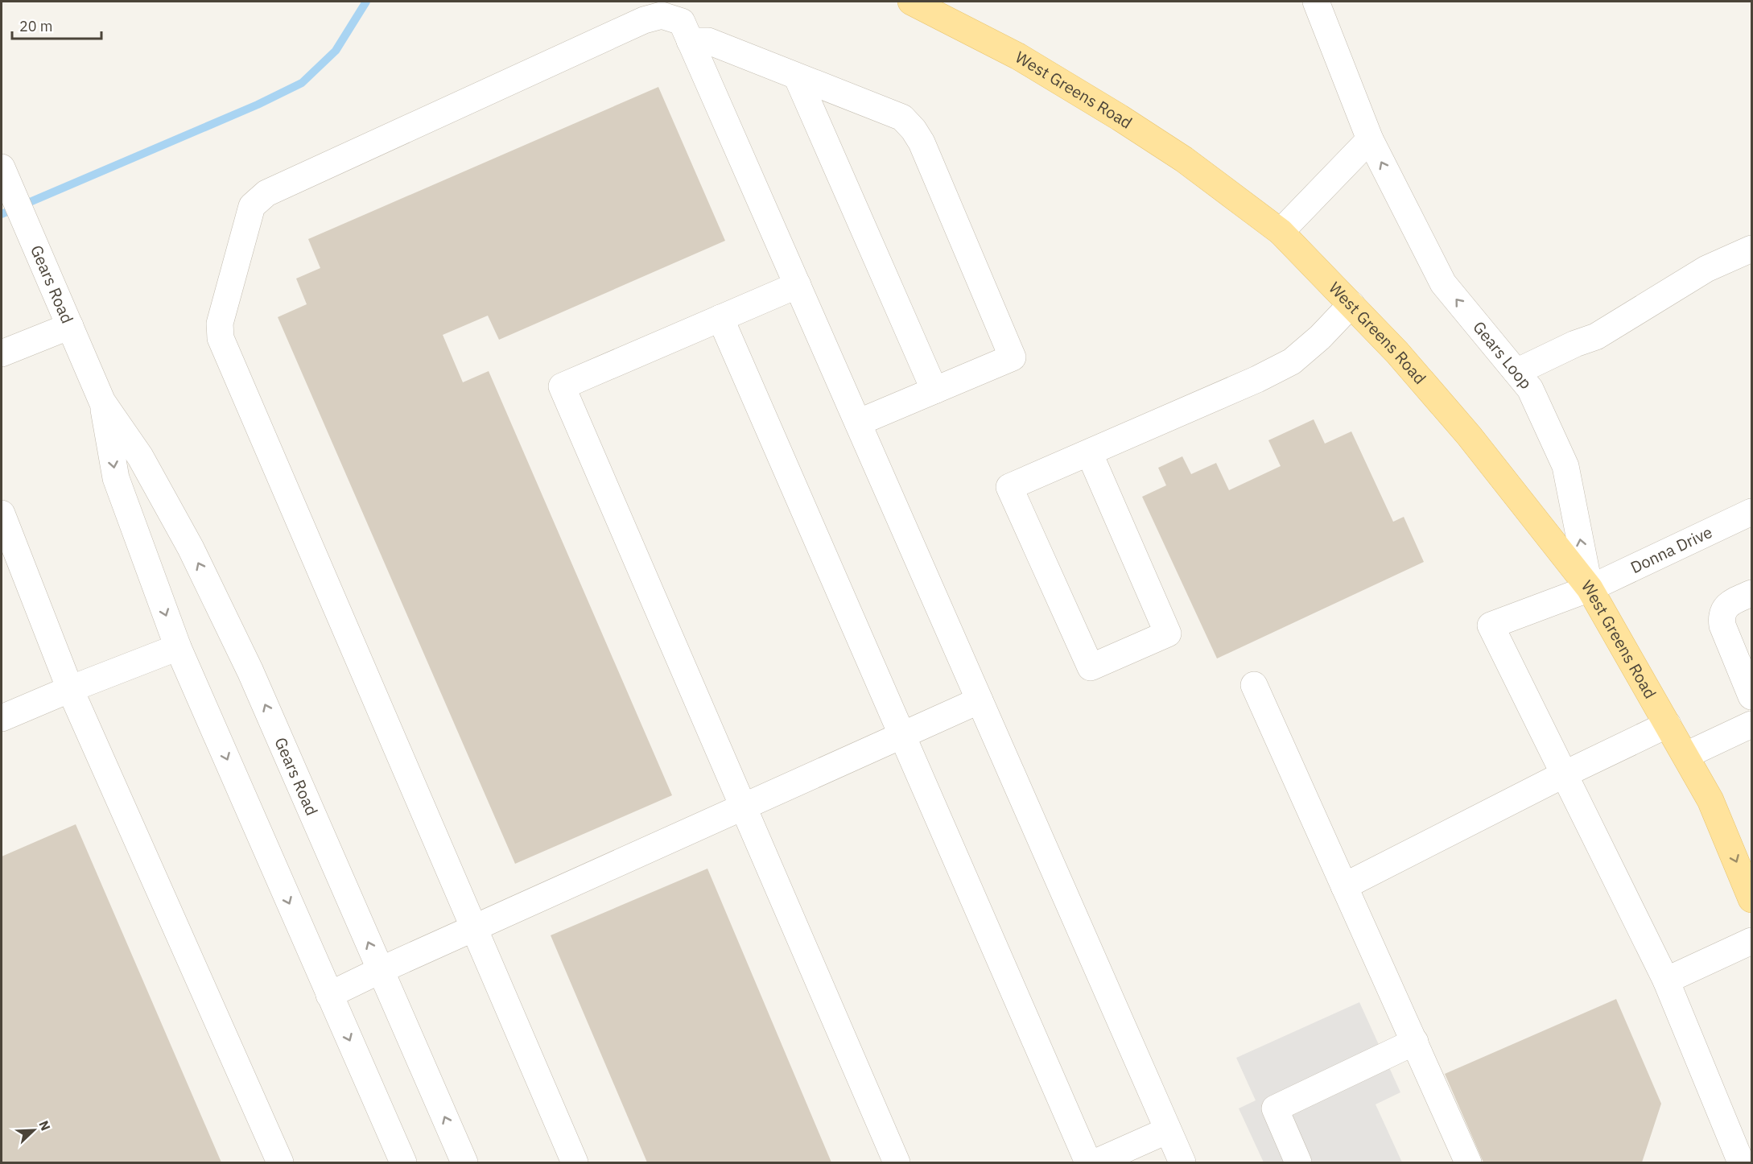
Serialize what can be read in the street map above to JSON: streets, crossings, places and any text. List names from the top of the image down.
{
  "streets": {
    "main road": ["West Greens Road"],
    "street": ["Gears Road", "Gears Loop", "Donna Drive"]
  },
  "crossings": [
    ["West Greens Road", "Gears Loop"],
    ["West Greens Road", "Donna Drive"],
    ["Gears Loop", "Donna Drive"]
  ],
  "one_way": ["Gears Loop"],
  "scale_bar": "20 m",
  "north": "top right"
}
